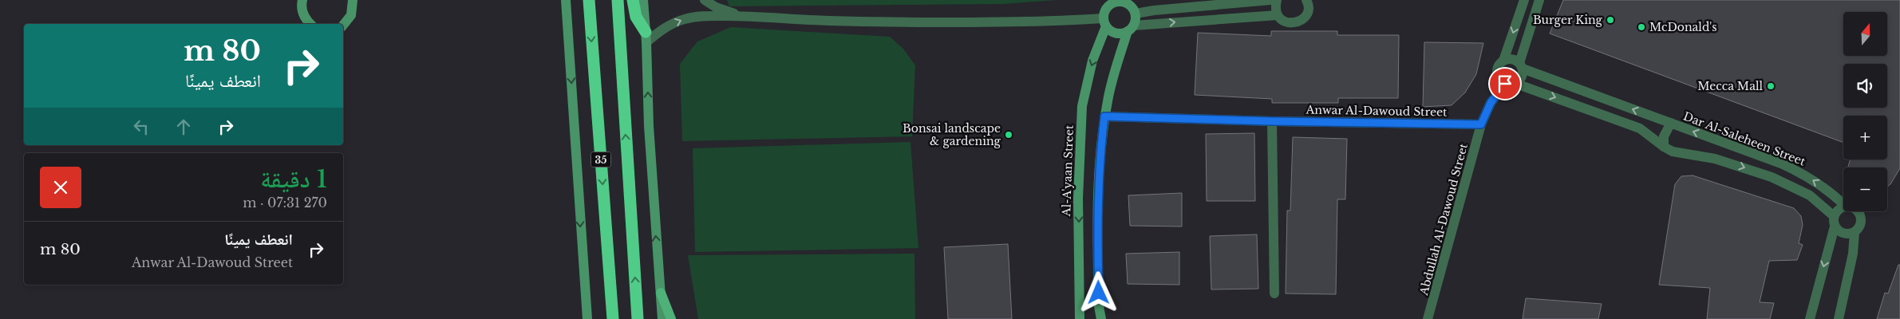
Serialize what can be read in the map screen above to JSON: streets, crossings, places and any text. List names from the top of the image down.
{
  "streets": {
    "highway": ["35"],
    "street": [
      "Anwar Al-Dawoud Street",
      "Dar Al-Saleheen Street",
      "Al-A'yaan Street",
      "Abdullah Al-Dawoud Street"
    ]
  },
  "crossings": [
    ["Anwar Al-Dawoud Street", "Abdullah Al-Dawoud Street"],
    ["Dar Al-Saleheen Street", "Abdullah Al-Dawoud Street"]
  ],
  "places": [
    "Burger King",
    "McDonald's",
    "Mecca Mall",
    "Bonsai landscape & gardening"
  ],
  "north": "top",
  "page": {
    "map_buttons": ["+", "−"],
    "turn": ["80 m", "انعطف يمينًا"],
    "heading": ["1 دقيقة", "270 m · 07:31"],
    "list": [
      {
        "name": "انعطف يمينًا",
        "note": "Anwar Al-Dawoud Street",
        "value": "80 m"
      }
    ]
  }
}
